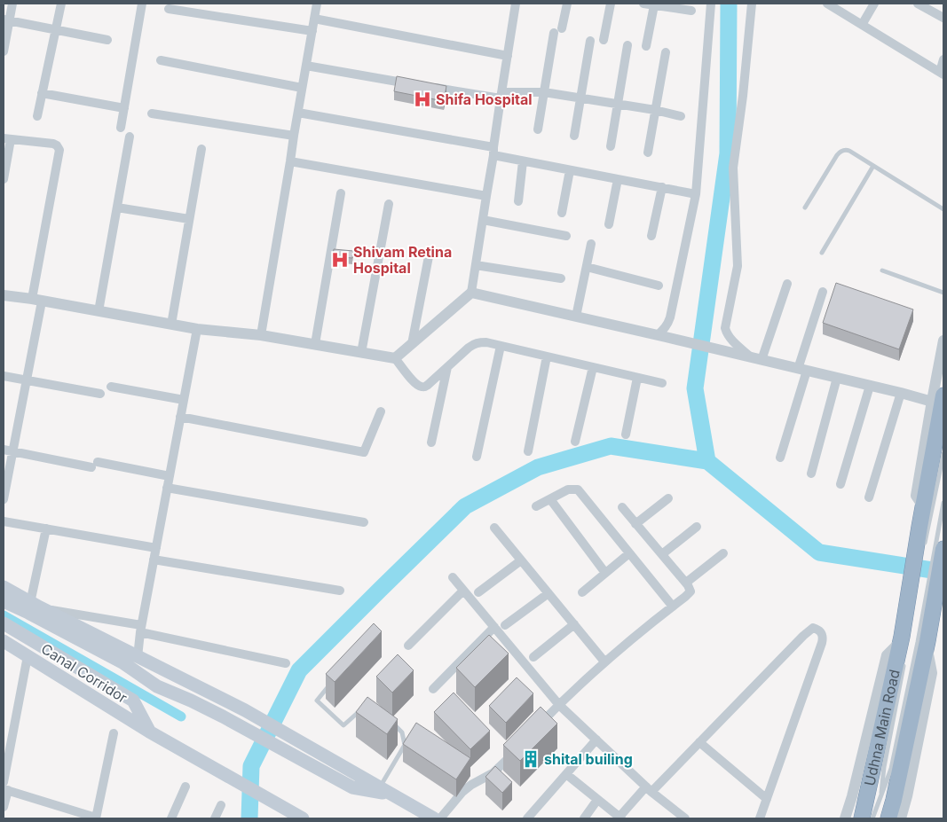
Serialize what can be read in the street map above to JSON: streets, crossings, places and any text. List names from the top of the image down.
{
  "streets": {
    "highway": ["Udhna Main Road"],
    "main road": ["Canal Corridor"]
  },
  "places": {
    "hospital": ["Shifa Hospital", "Shivam Retina Hospital"],
    "building": ["shital builing"]
  }
}
